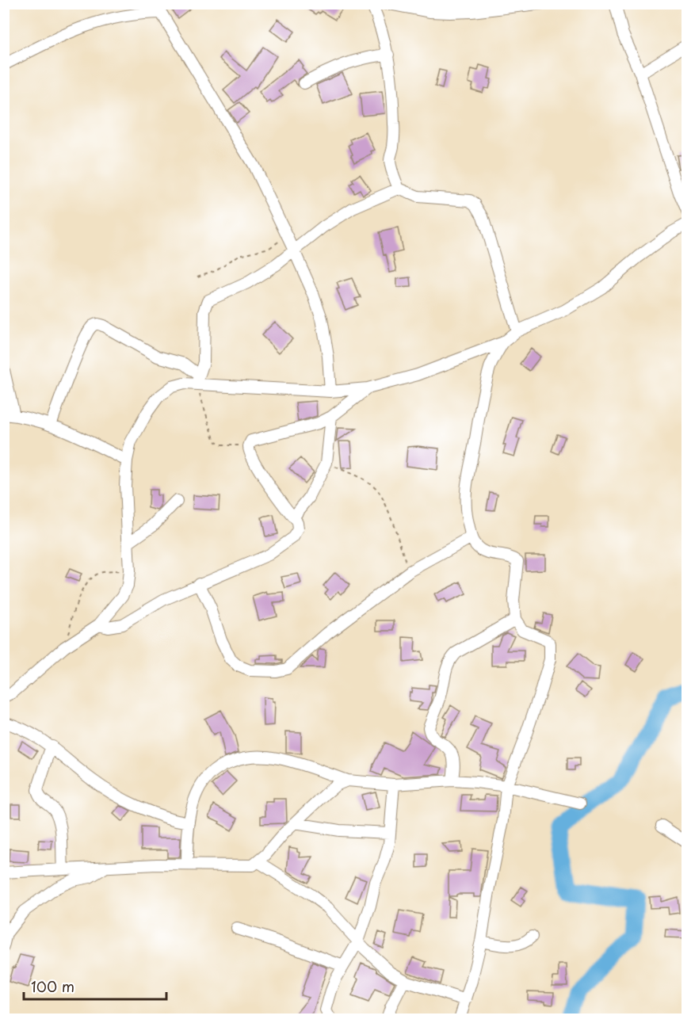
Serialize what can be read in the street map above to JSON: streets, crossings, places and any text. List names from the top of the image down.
{
  "scale_bar": "100 m"
}
